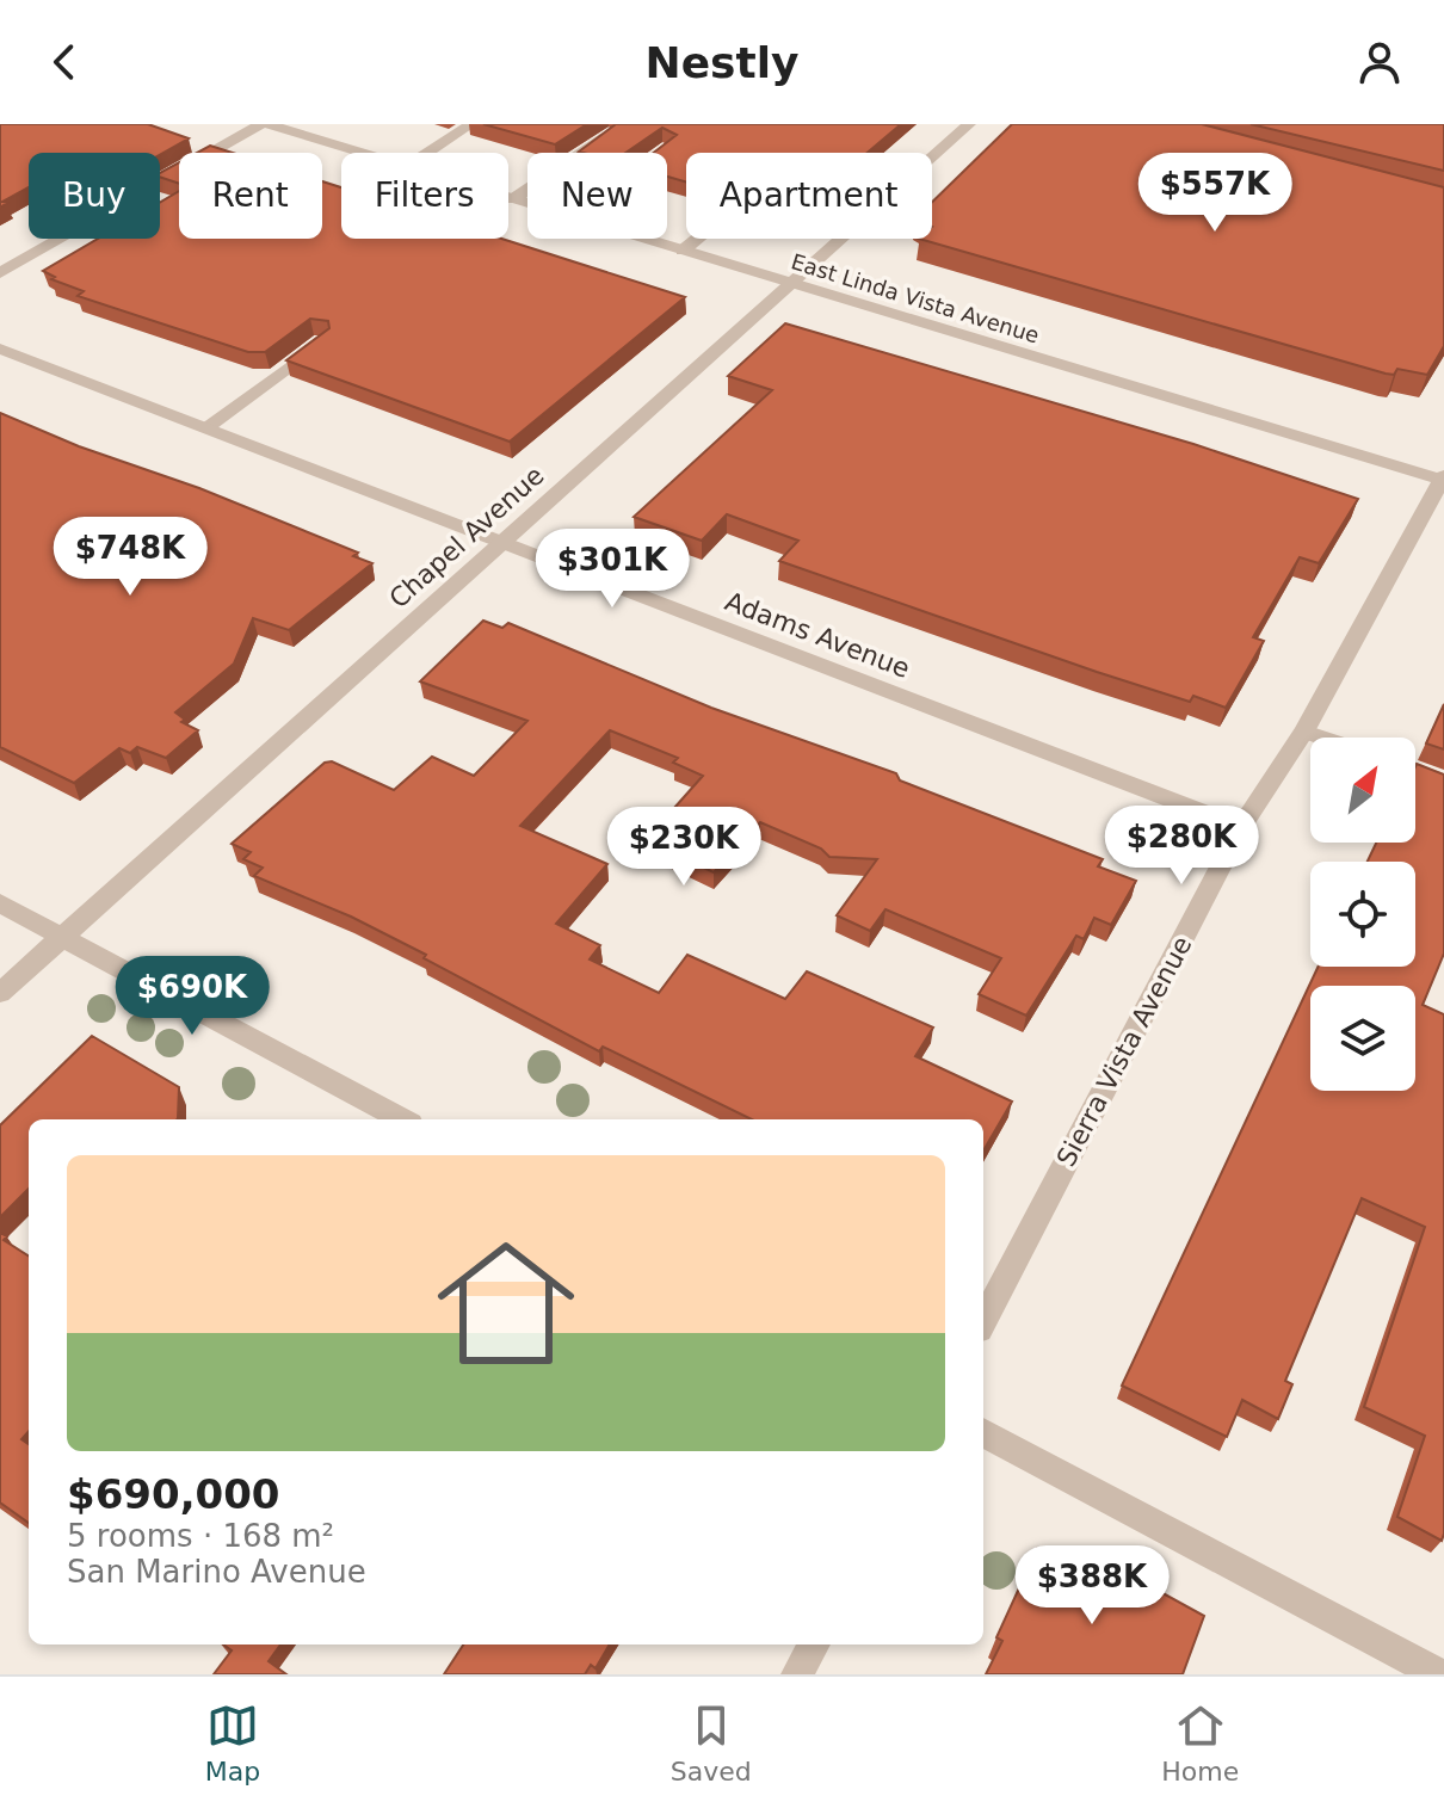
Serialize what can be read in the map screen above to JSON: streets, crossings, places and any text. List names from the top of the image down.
{
  "streets": {
    "street": [
      "East Linda Vista Avenue",
      "Chapel Avenue",
      "Adams Avenue",
      "Sierra Vista Avenue"
    ]
  },
  "crossings": [
    ["East Linda Vista Avenue", "Chapel Avenue"],
    ["East Linda Vista Avenue", "Sierra Vista Avenue"],
    ["Chapel Avenue", "Adams Avenue"],
    ["Adams Avenue", "Sierra Vista Avenue"]
  ],
  "north": "top right",
  "page": {
    "header": "Nestly",
    "price": [
      "$557K",
      "$748K",
      "$301K",
      "$280K",
      "$230K",
      "$690K",
      "$388K"
    ],
    "chip": [
      "Buy",
      "Rent",
      "Filters",
      "New",
      "Apartment"
    ],
    "list": [
      {
        "name": "$690,000",
        "note": "5 rooms · 168 m² · San Marino Avenue"
      }
    ],
    "tabs": ["Map", "Saved", "Home"]
  }
}
